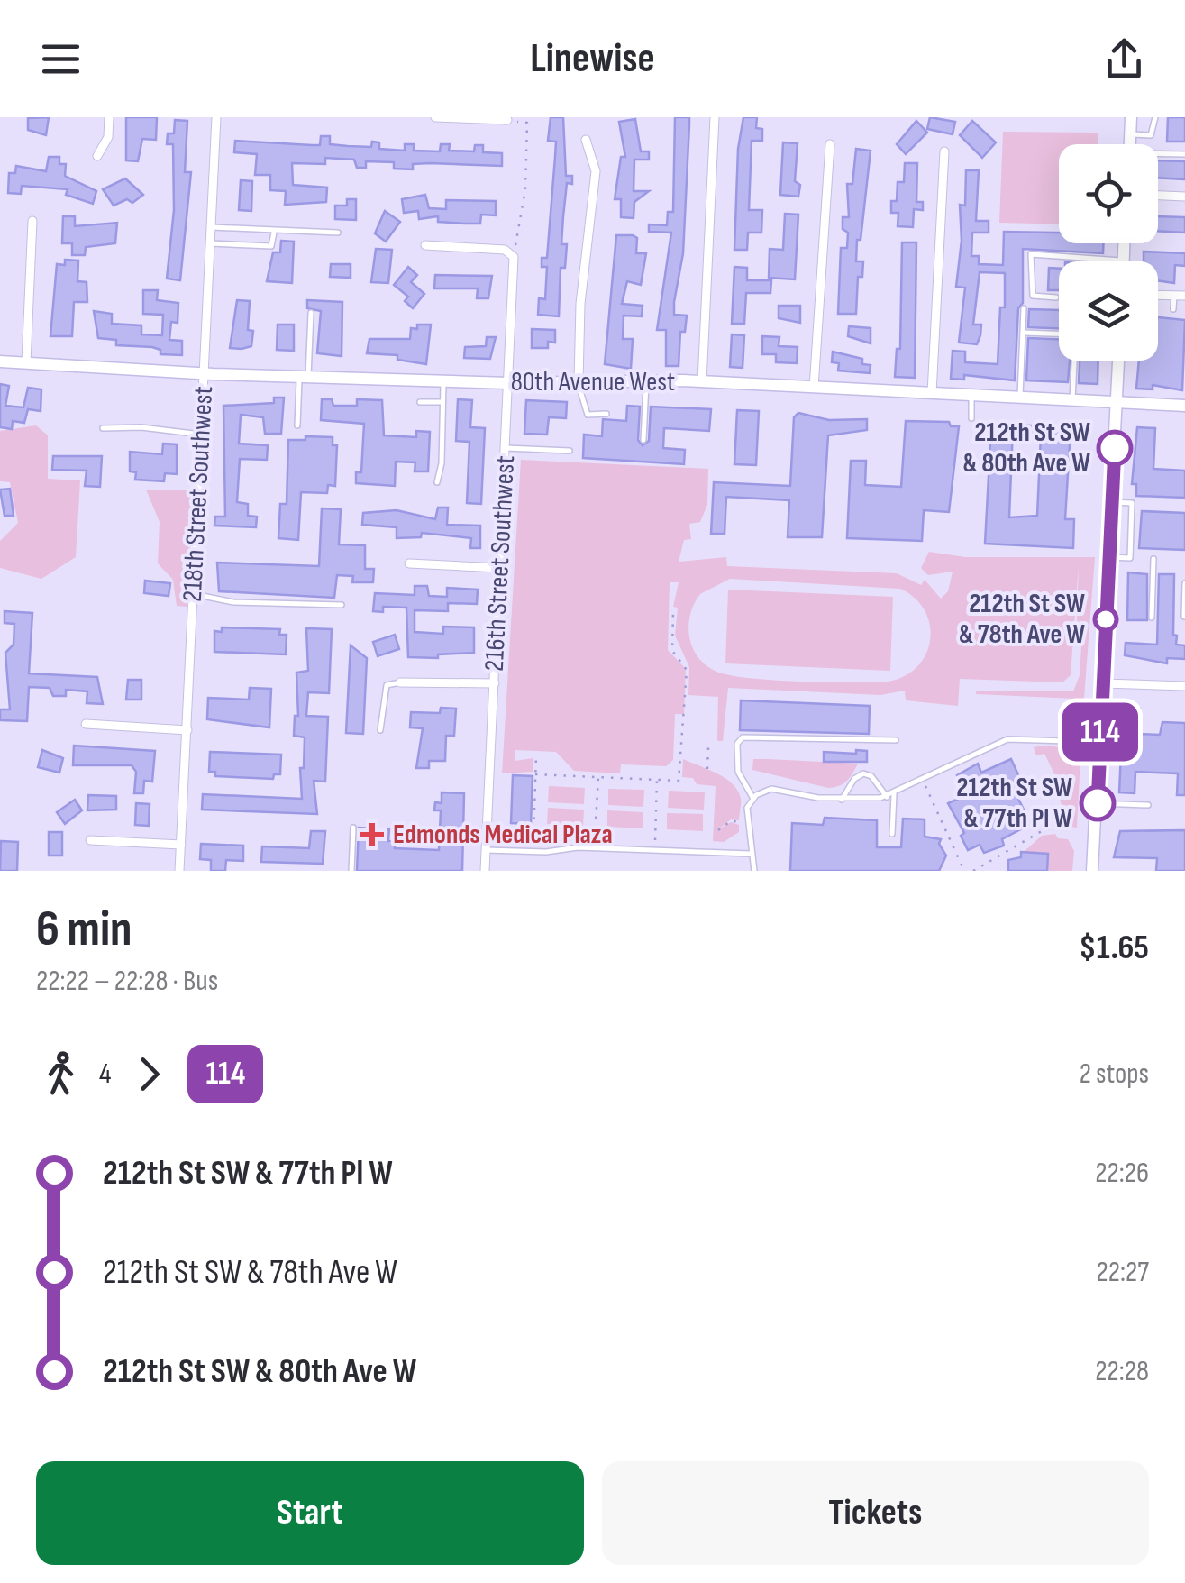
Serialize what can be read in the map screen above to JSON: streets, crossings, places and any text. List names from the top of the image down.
{
  "streets": {
    "street": ["80th Avenue West", "218th Street Southwest", "216th Street Southwest"]
  },
  "crossings": [
    ["80th Avenue West", "218th Street Southwest"],
    ["80th Avenue West", "216th Street Southwest"]
  ],
  "places": {
    "other": ["212th St SW & 80th Ave W", "212th St SW & 78th Ave W", "212th St SW & 77th Pl W"],
    "health": ["Edmonds Medical Plaza"]
  },
  "lines": ["bus line 114"],
  "page": {
    "header": "Linewise",
    "on_map": "114",
    "heading": ["6 min", "22:22 – 22:28 · Bus", "$1.65"],
    "legs": ["4", "114", "2 stops"],
    "list": [
      {
        "name": "212th St SW & 77th Pl W",
        "value": "22:26"
      },
      {
        "name": "212th St SW & 78th Ave W",
        "value": "22:27"
      },
      {
        "name": "212th St SW & 80th Ave W",
        "value": "22:28"
      }
    ],
    "buttons": ["Start", "Tickets"]
  }
}
